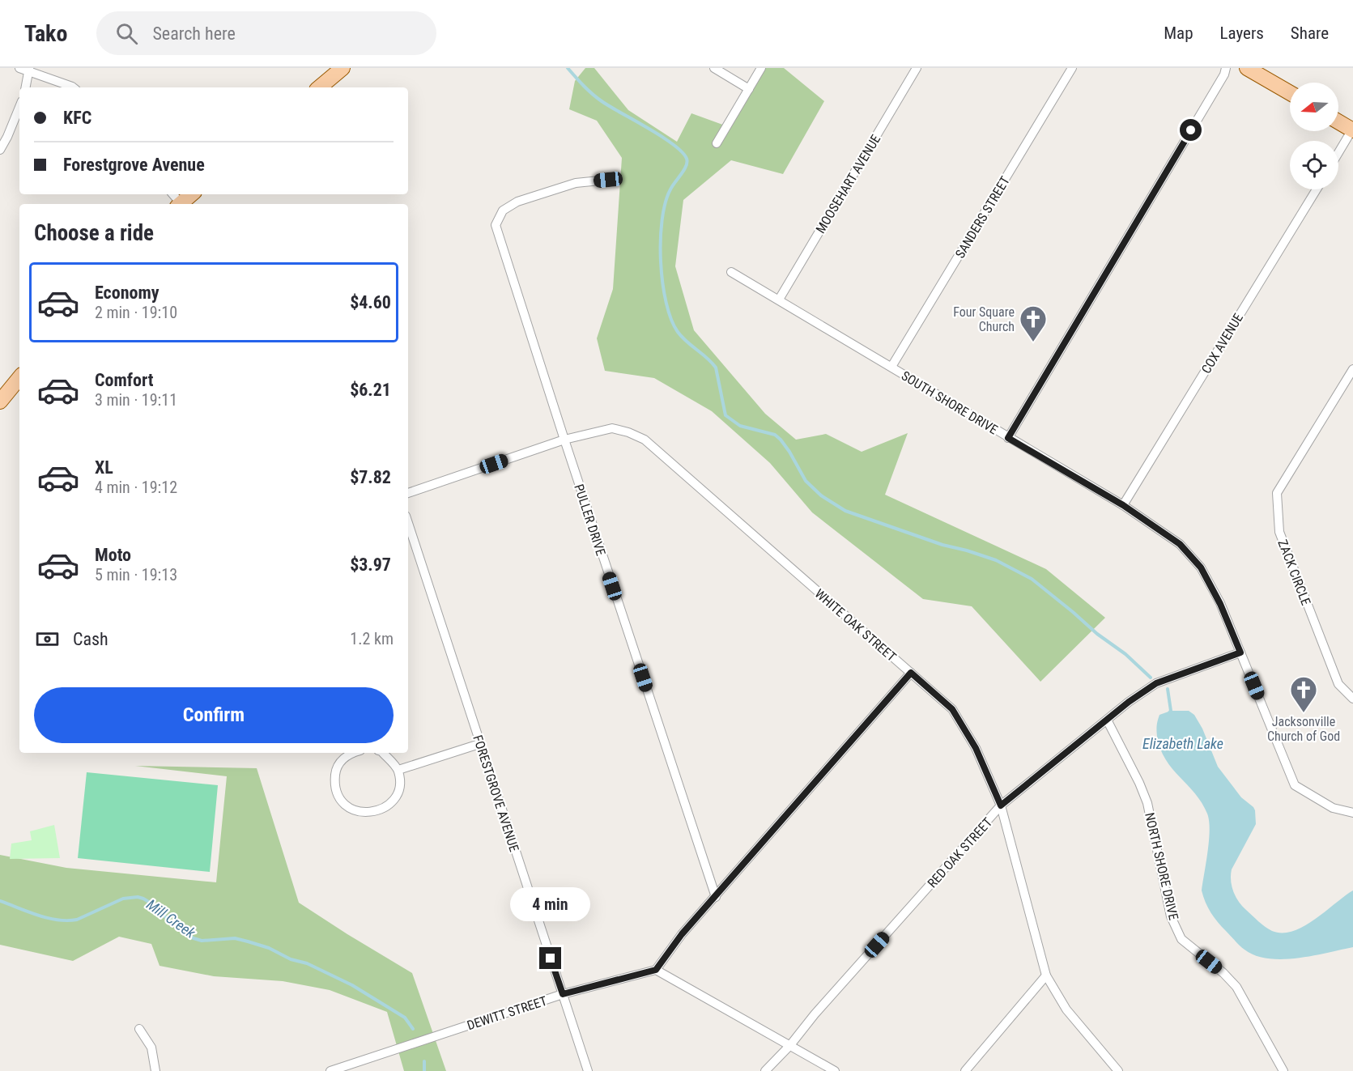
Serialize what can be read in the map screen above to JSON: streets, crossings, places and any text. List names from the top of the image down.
{
  "streets": {
    "street": [
      "MOOSEHART AVENUE",
      "SANDERS STREET",
      "COX AVENUE",
      "SOUTH SHORE DRIVE",
      "PULLER DRIVE",
      "ZACK CIRCLE",
      "WHITE OAK STREET",
      "FORESTGROVE AVENUE",
      "RED OAK STREET",
      "NORTH SHORE DRIVE",
      "DEWITT STREET"
    ]
  },
  "crossings": [
    ["MOOSEHART AVENUE", "SOUTH SHORE DRIVE"],
    ["SANDERS STREET", "SOUTH SHORE DRIVE"],
    ["COX AVENUE", "SOUTH SHORE DRIVE"],
    ["SOUTH SHORE DRIVE", "RED OAK STREET"],
    ["PULLER DRIVE", "WHITE OAK STREET"],
    ["WHITE OAK STREET", "RED OAK STREET"],
    ["FORESTGROVE AVENUE", "DEWITT STREET"],
    ["RED OAK STREET", "NORTH SHORE DRIVE"]
  ],
  "water": ["Elizabeth Lake", "Mill Creek"],
  "places": {
    "church": ["Four Square Church", "Jacksonville Church of God"]
  },
  "north": "left",
  "page": {
    "header": "Tako",
    "search": "Search here",
    "nav": ["Map", "Layers", "Share"],
    "banner": ["KFC", "Forestgrove Avenue"],
    "heading": "Choose a ride",
    "list": [
      {
        "name": "Economy",
        "note": "2 min · 19:10",
        "value": "$4.60"
      },
      {
        "name": "Comfort",
        "note": "3 min · 19:11",
        "value": "$6.21"
      },
      {
        "name": "XL",
        "note": "4 min · 19:12",
        "value": "$7.82"
      },
      {
        "name": "Moto",
        "note": "5 min · 19:13",
        "value": "$3.97"
      }
    ],
    "pay": ["Cash", "1.2 km"],
    "buttons": "Confirm",
    "bubble": "4 min"
  }
}
